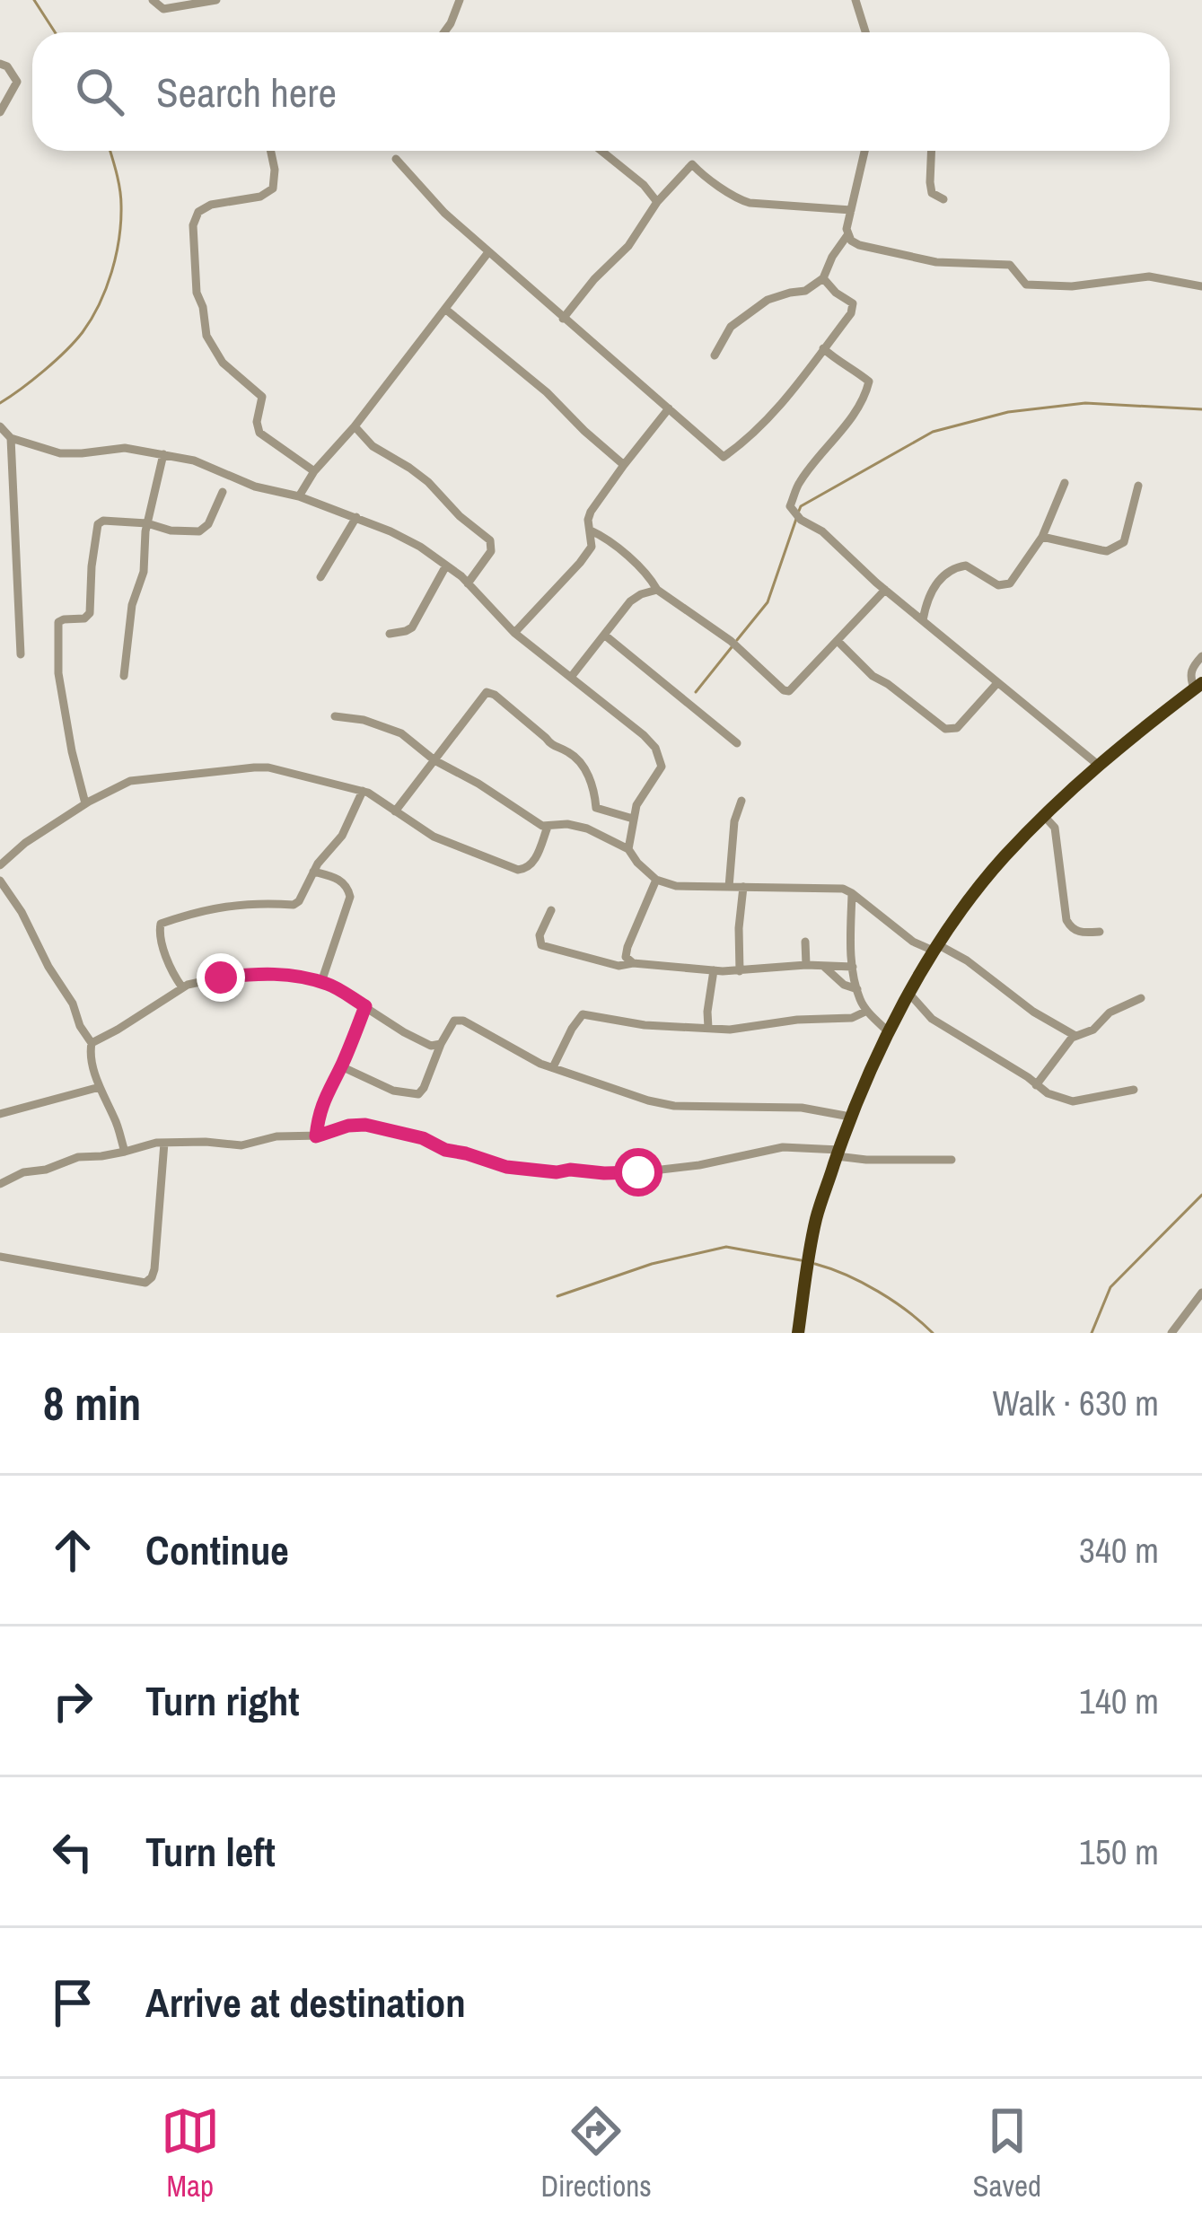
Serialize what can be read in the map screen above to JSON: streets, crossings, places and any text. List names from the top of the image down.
{
  "page": {
    "search": "Search here",
    "heading": ["8 min", "Walk · 630 m"],
    "list": [
      ["Continue", "340 m"],
      ["Turn right", "140 m"],
      ["Turn left", "150 m"],
      "Arrive at destination"
    ],
    "nav": ["Map", "Directions", "Saved"]
  }
}
